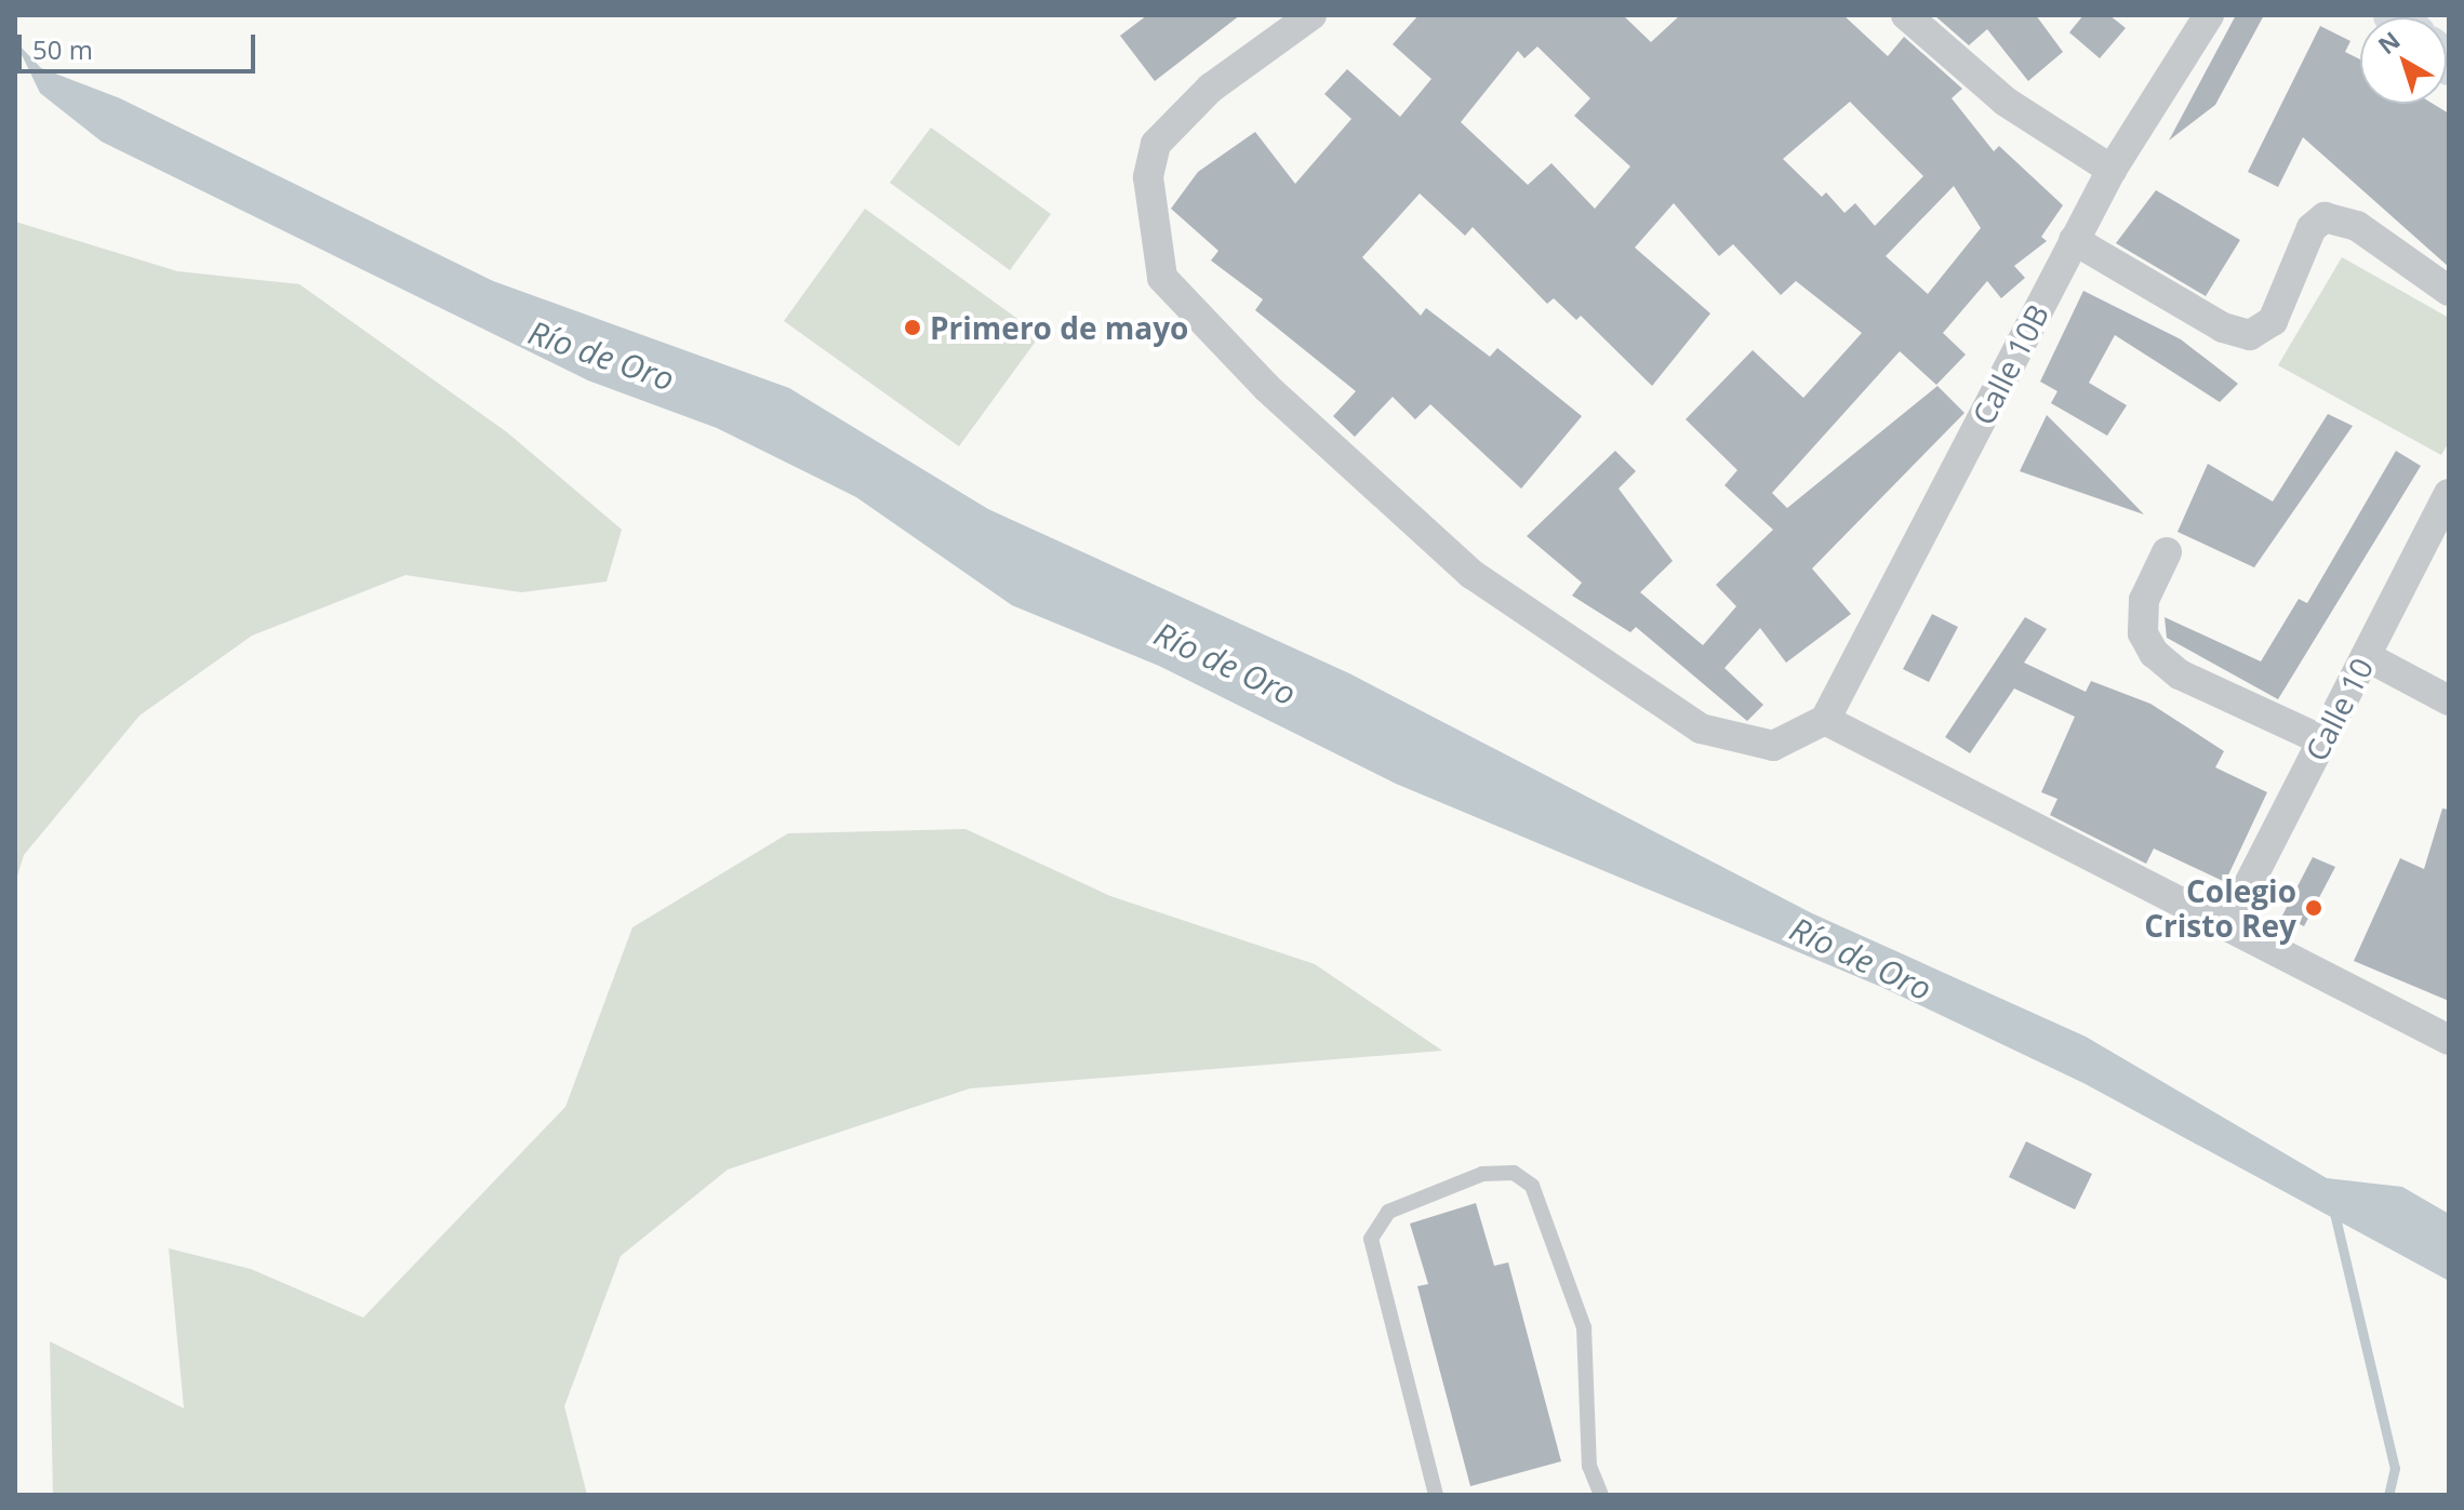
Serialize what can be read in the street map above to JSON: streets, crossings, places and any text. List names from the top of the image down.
{
  "streets": {
    "street": ["Calle 10B", "Calle 10"]
  },
  "water": ["Río de Oro"],
  "places": ["Primero de mayo", "Colegio Cristo Rey"],
  "scale_bar": "50 m",
  "north": "top left"
}
